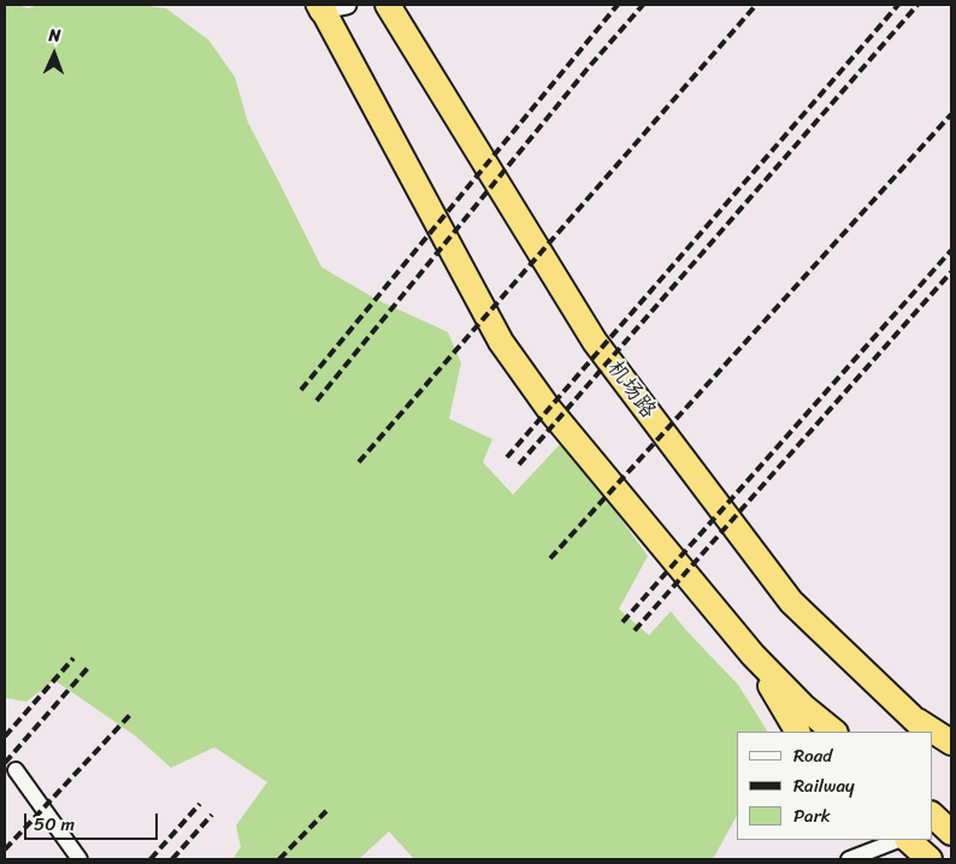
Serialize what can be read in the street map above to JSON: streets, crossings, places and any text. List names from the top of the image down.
{
  "streets": {
    "highway": ["机场路"]
  },
  "legend": ["Road", "Railway", "Park"],
  "scale_bar": "50 m",
  "north": "top"
}
